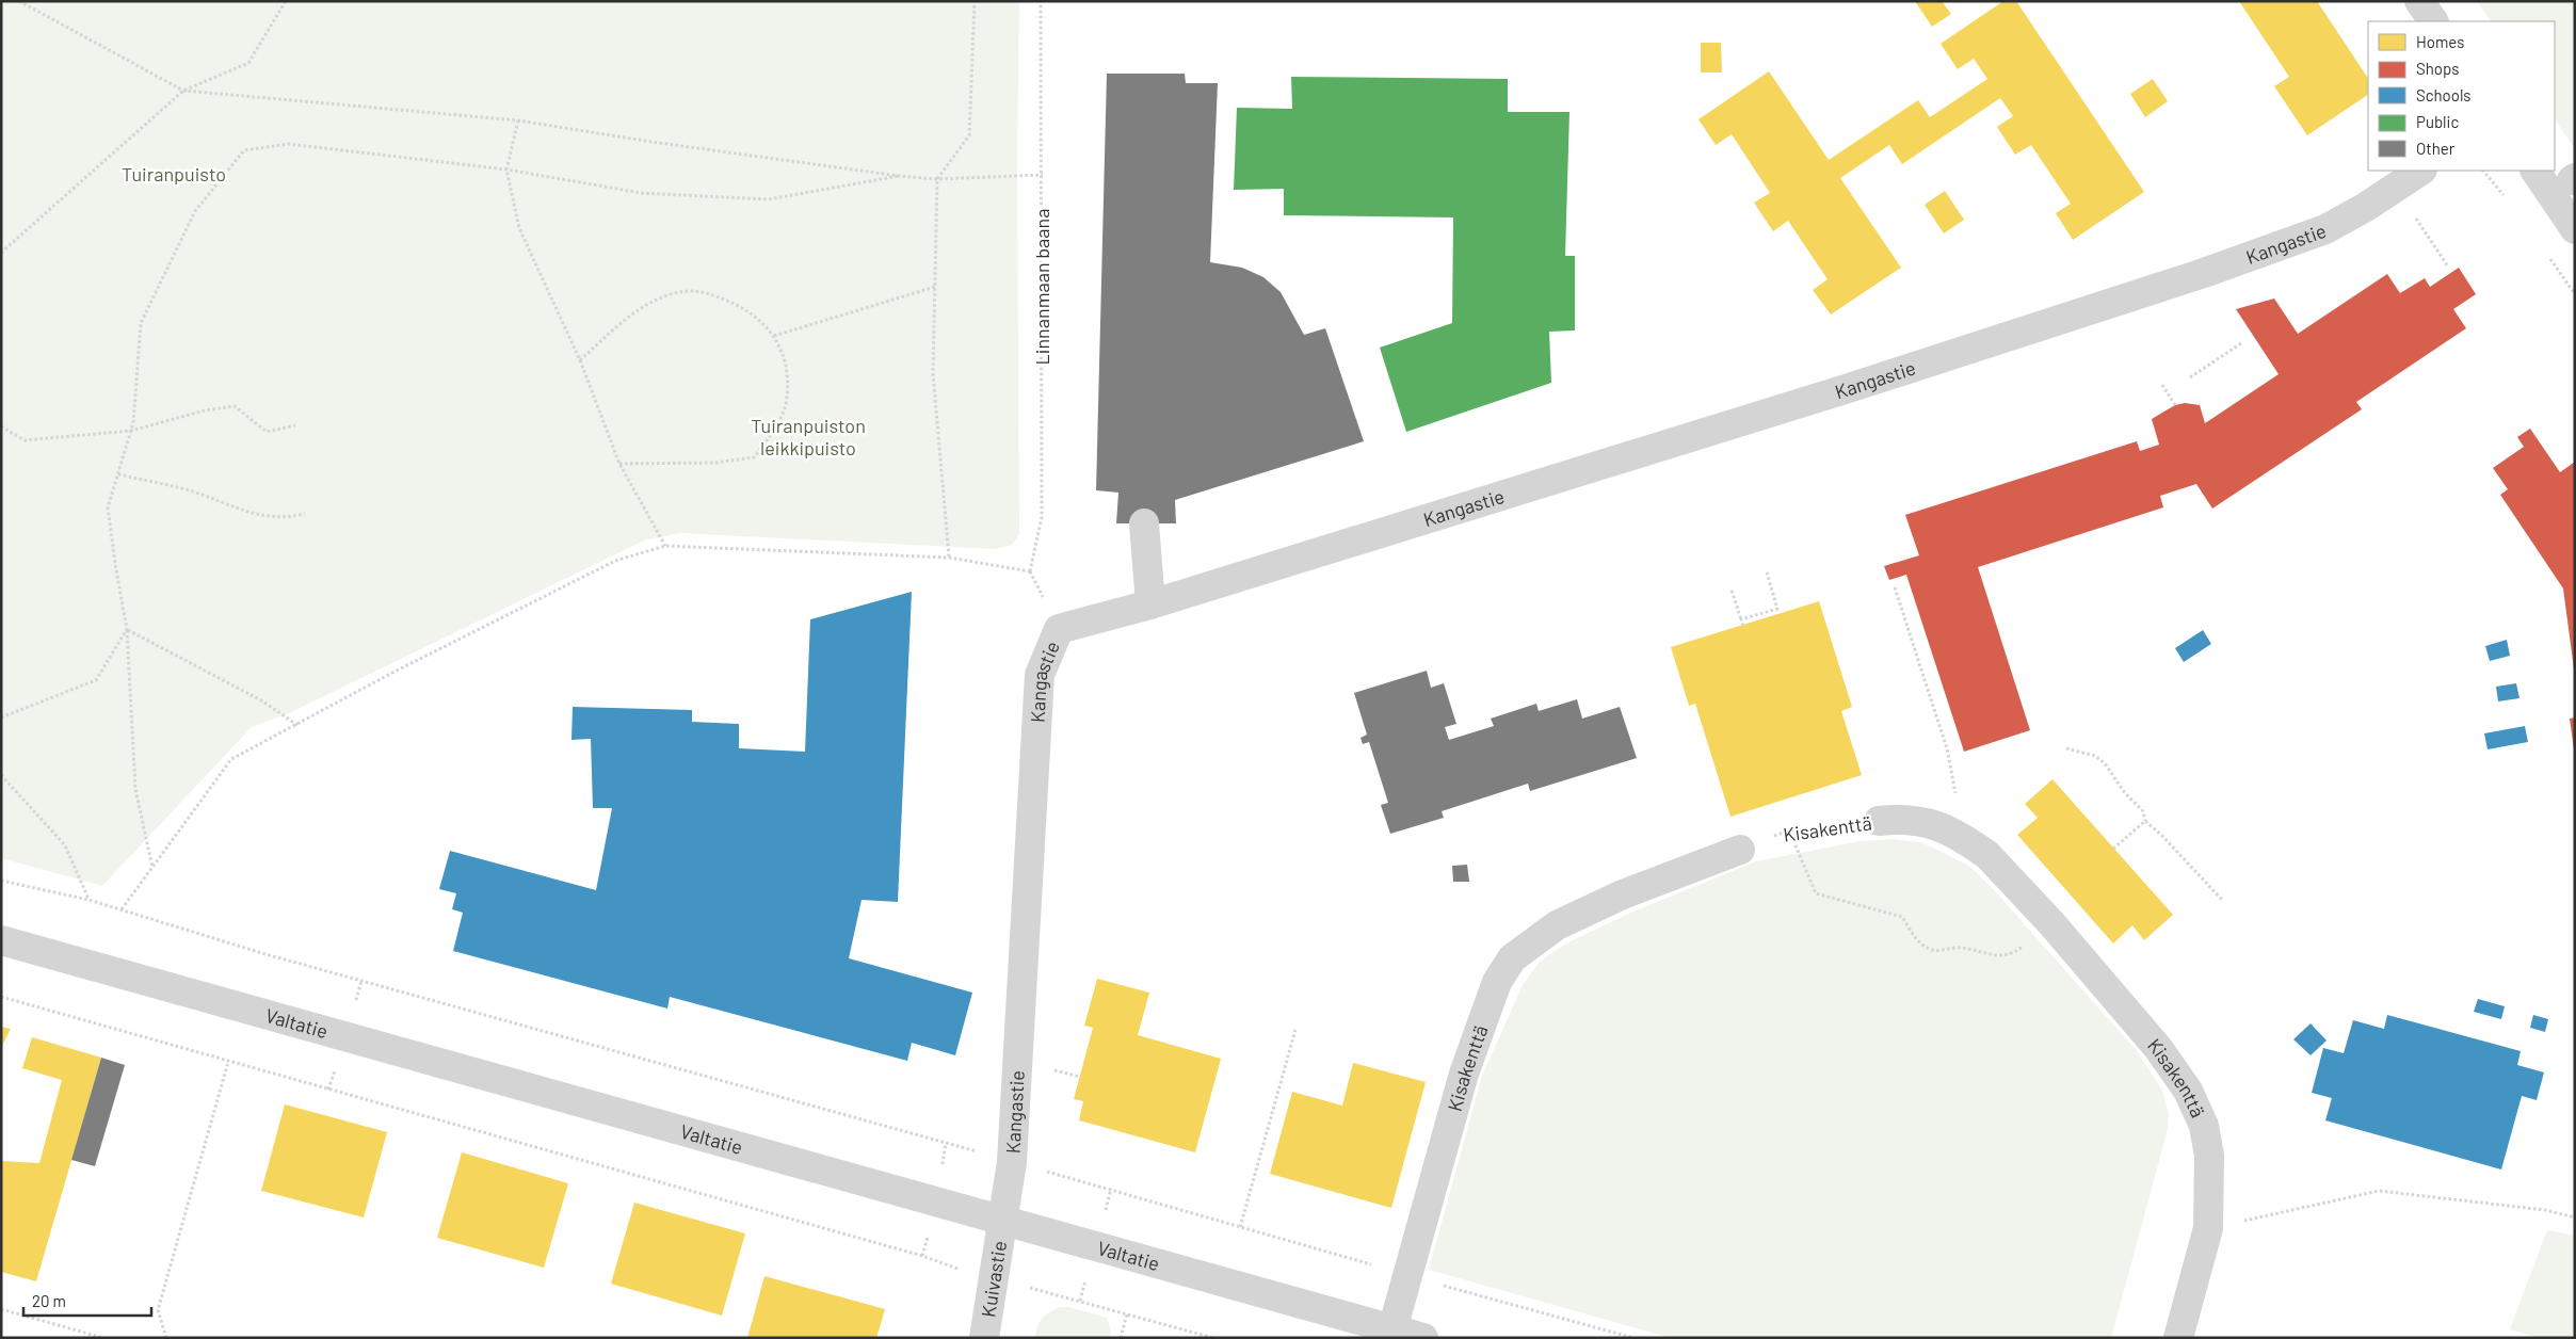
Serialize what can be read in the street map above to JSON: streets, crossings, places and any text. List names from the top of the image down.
{
  "streets": {
    "street": [
      "Kangastie",
      "Kisakenttä",
      "Valtatie",
      "Kuivastie"
    ],
    "path": ["Linnanmaan baana"]
  },
  "crossings": [
    ["Kangastie", "Valtatie"],
    ["Kangastie", "Kuivastie"],
    ["Kisakenttä", "Valtatie"],
    ["Valtatie", "Kuivastie"]
  ],
  "parks": ["Tuiranpuisto", "Tuiranpuiston leikkipuisto"],
  "legend": [
    "Homes",
    "Shops",
    "Schools",
    "Public",
    "Other"
  ],
  "scale_bar": "20 m"
}
